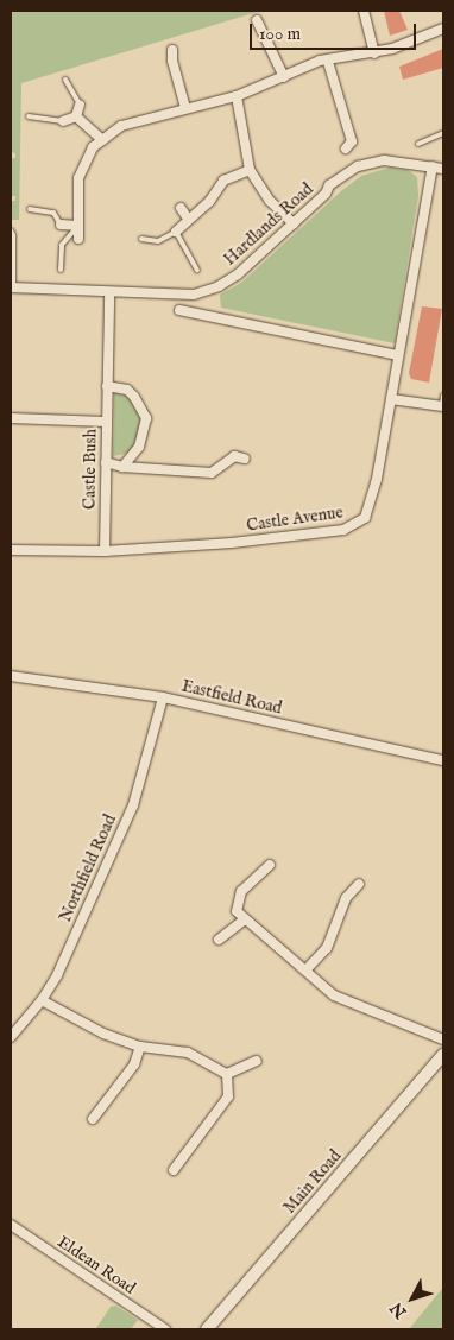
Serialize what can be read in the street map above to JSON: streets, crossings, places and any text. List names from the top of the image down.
{
  "streets": {
    "street": [
      "Hardlands Road",
      "Castle Bush",
      "Castle Avenue",
      "Eastfield Road",
      "Northfield Road",
      "Main Road",
      "Eldean Road"
    ]
  },
  "crossings": [
    ["Hardlands Road", "Castle Bush"],
    ["Hardlands Road", "Castle Avenue"],
    ["Castle Bush", "Castle Avenue"],
    ["Eastfield Road", "Northfield Road"]
  ],
  "scale_bar": "100 m",
  "north": "bottom left"
}
